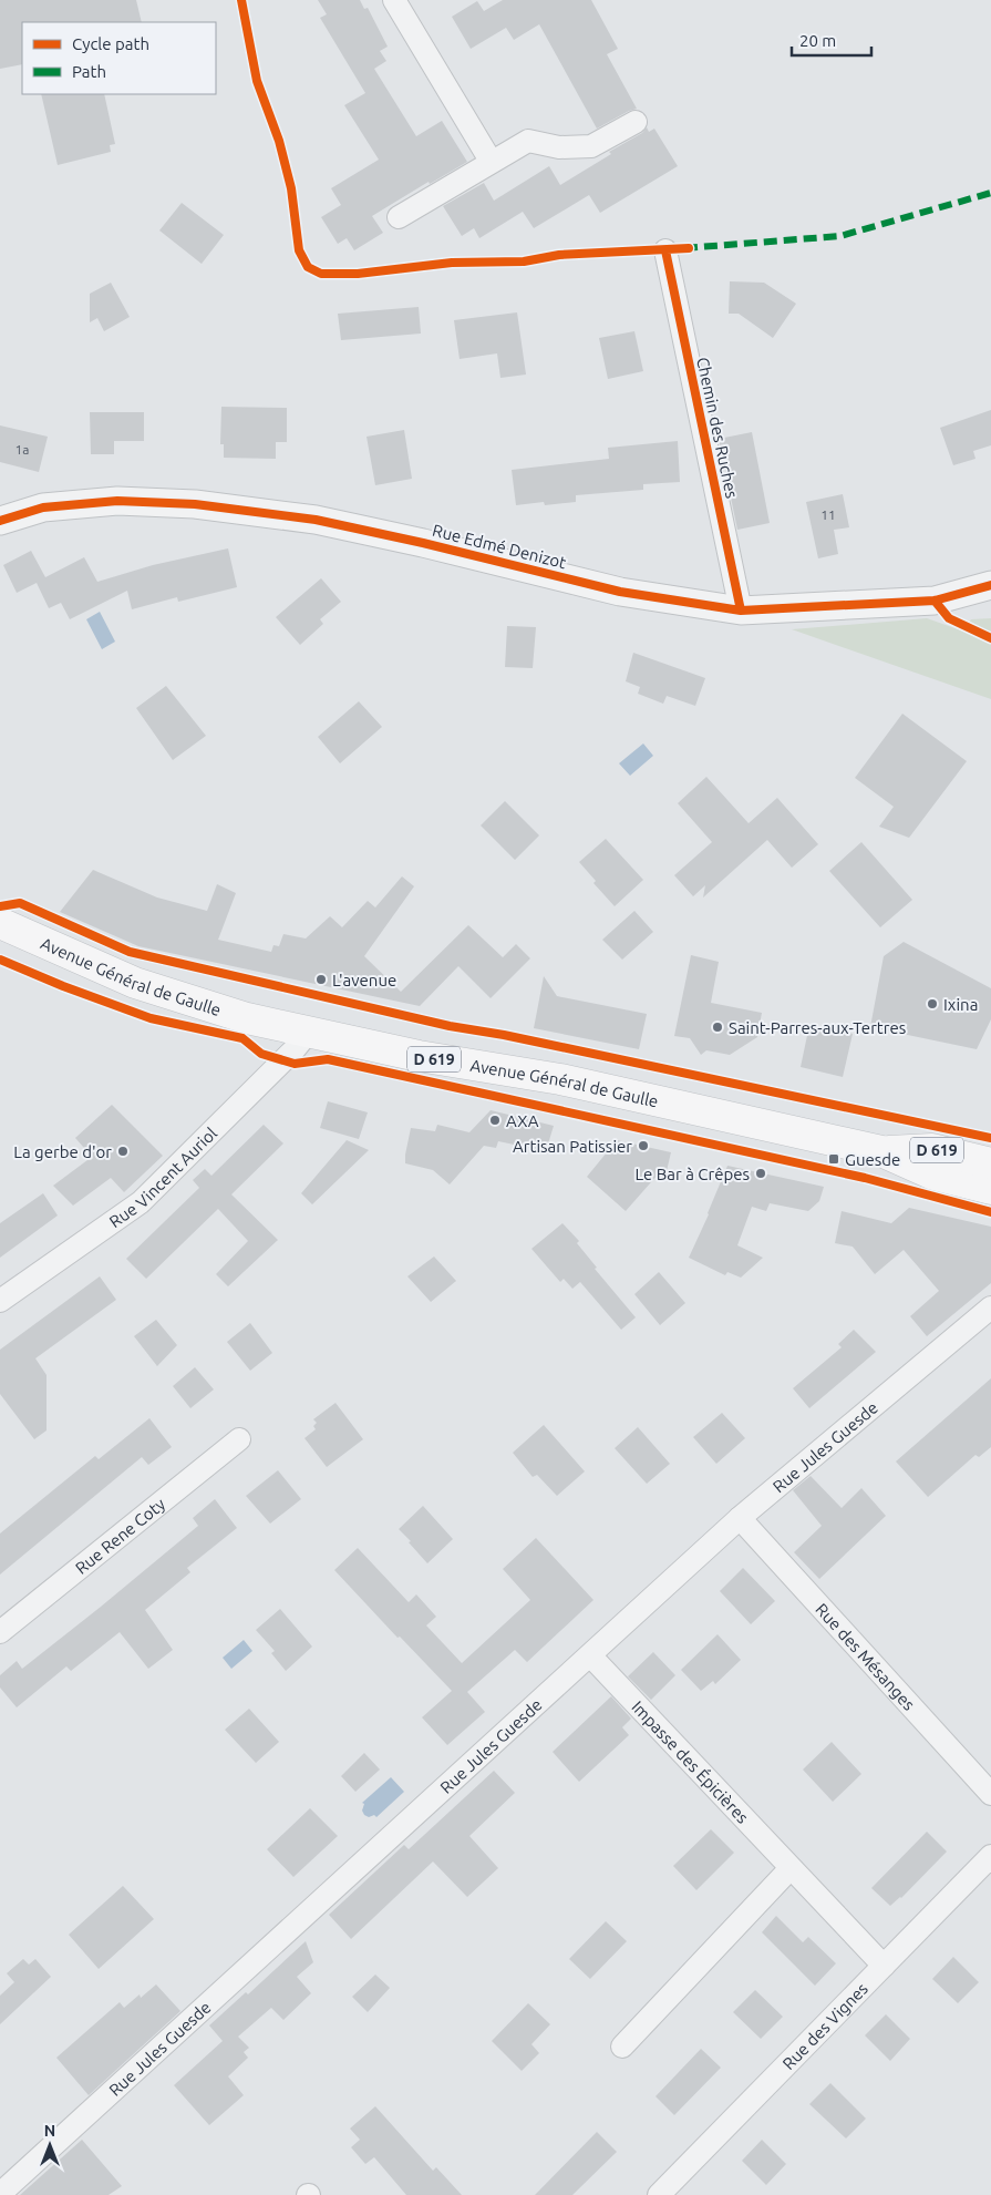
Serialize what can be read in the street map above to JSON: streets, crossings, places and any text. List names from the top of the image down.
{
  "streets": {
    "main road": ["Avenue Général de Gaulle", "D 619"],
    "street": [
      "Chemin des Ruches",
      "Rue Edmé Denizot",
      "Rue Vincent Auriol",
      "Rue Jules Guesde",
      "Rue Rene Coty",
      "Rue des Mésanges",
      "Impasse des Épicières",
      "Rue des Vignes"
    ]
  },
  "crossings": [
    ["Chemin des Ruches", "Rue Edmé Denizot"],
    ["Avenue Général de Gaulle", "Rue Vincent Auriol"],
    ["Rue Jules Guesde", "Rue des Mésanges"],
    ["Rue Jules Guesde", "Impasse des Épicières"],
    ["Impasse des Épicières", "Rue des Vignes"]
  ],
  "places": {
    "other": [
      "L'avenue",
      "Ixina",
      "Saint-Parres-aux-Tertres",
      "AXA",
      "Artisan Patissier",
      "La gerbe d'or",
      "Le Bar à Crêpes"
    ],
    "transit": ["Guesde"]
  },
  "house_numbers": ["1a", "11"],
  "legend": ["Cycle path", "Path"],
  "scale_bar": "20 m",
  "north": "top"
}
